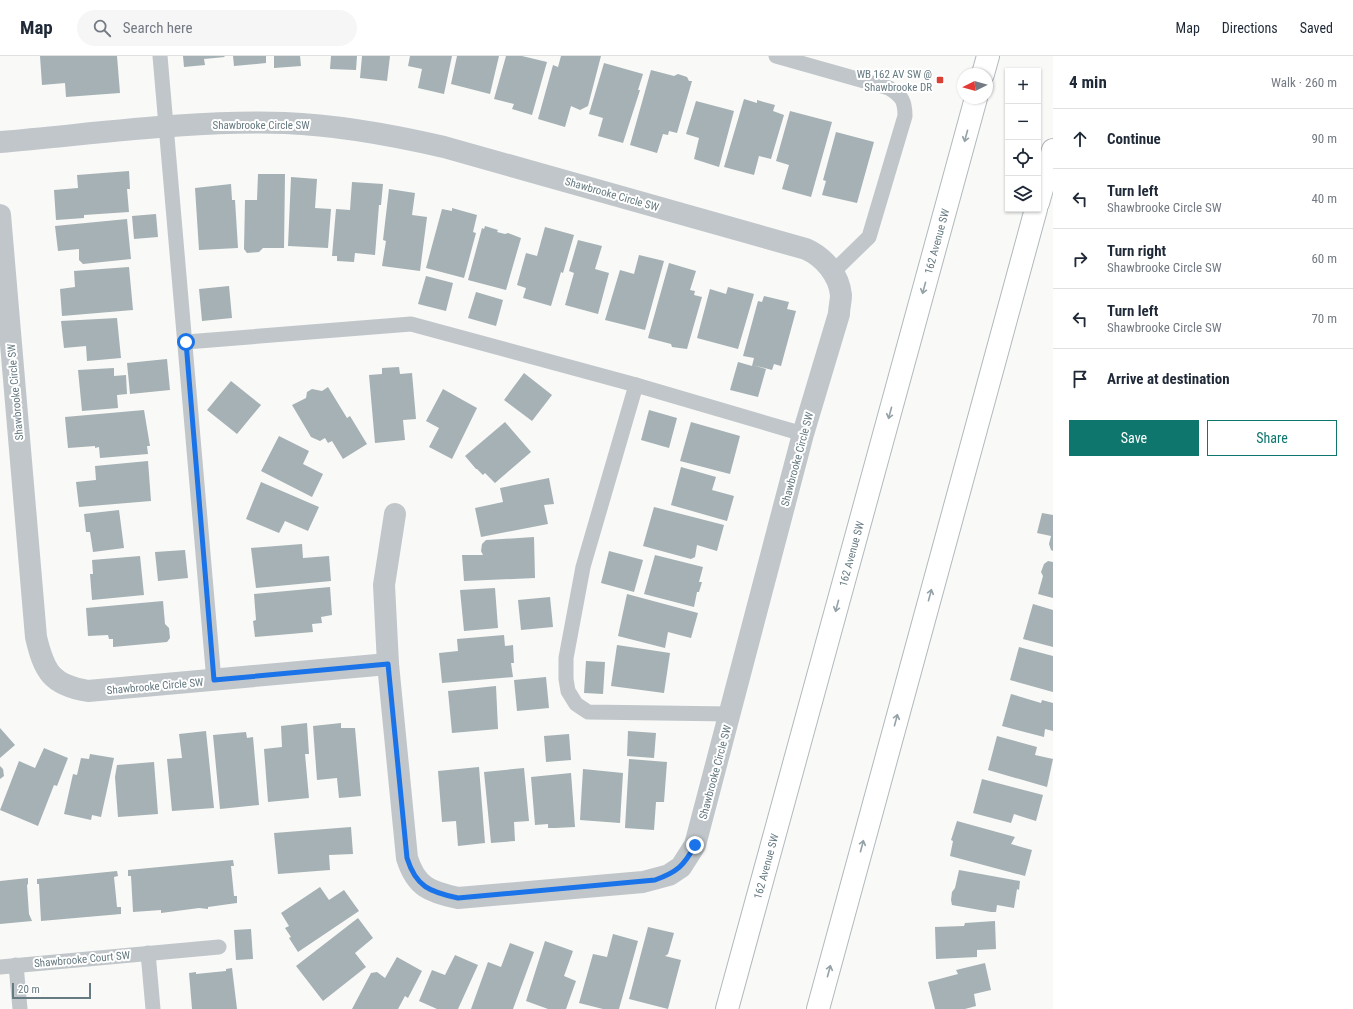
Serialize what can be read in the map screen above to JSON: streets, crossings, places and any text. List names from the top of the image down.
{
  "streets": {
    "main road": ["162 Avenue SW"],
    "street": ["Shawbrooke Circle SW"],
    "lane": ["Shawbrooke Court SW"]
  },
  "places": {
    "transit": ["WB 162 AV SW @ Shawbrooke DR"]
  },
  "scale_bar": "20 m",
  "north": "left",
  "page": {
    "header": "Map",
    "search": "Search here",
    "nav": ["Map", "Directions", "Saved"],
    "heading": ["4 min", "Walk · 260 m"],
    "map_buttons": ["+", "−"],
    "list": [
      ["Continue", "90 m"],
      ["Turn left", "Shawbrooke Circle SW", "40 m"],
      ["Turn right", "Shawbrooke Circle SW", "60 m"],
      ["Turn left", "Shawbrooke Circle SW", "70 m"],
      "Arrive at destination"
    ],
    "buttons": ["Save", "Share"],
    "scale": "20 m"
  }
}
